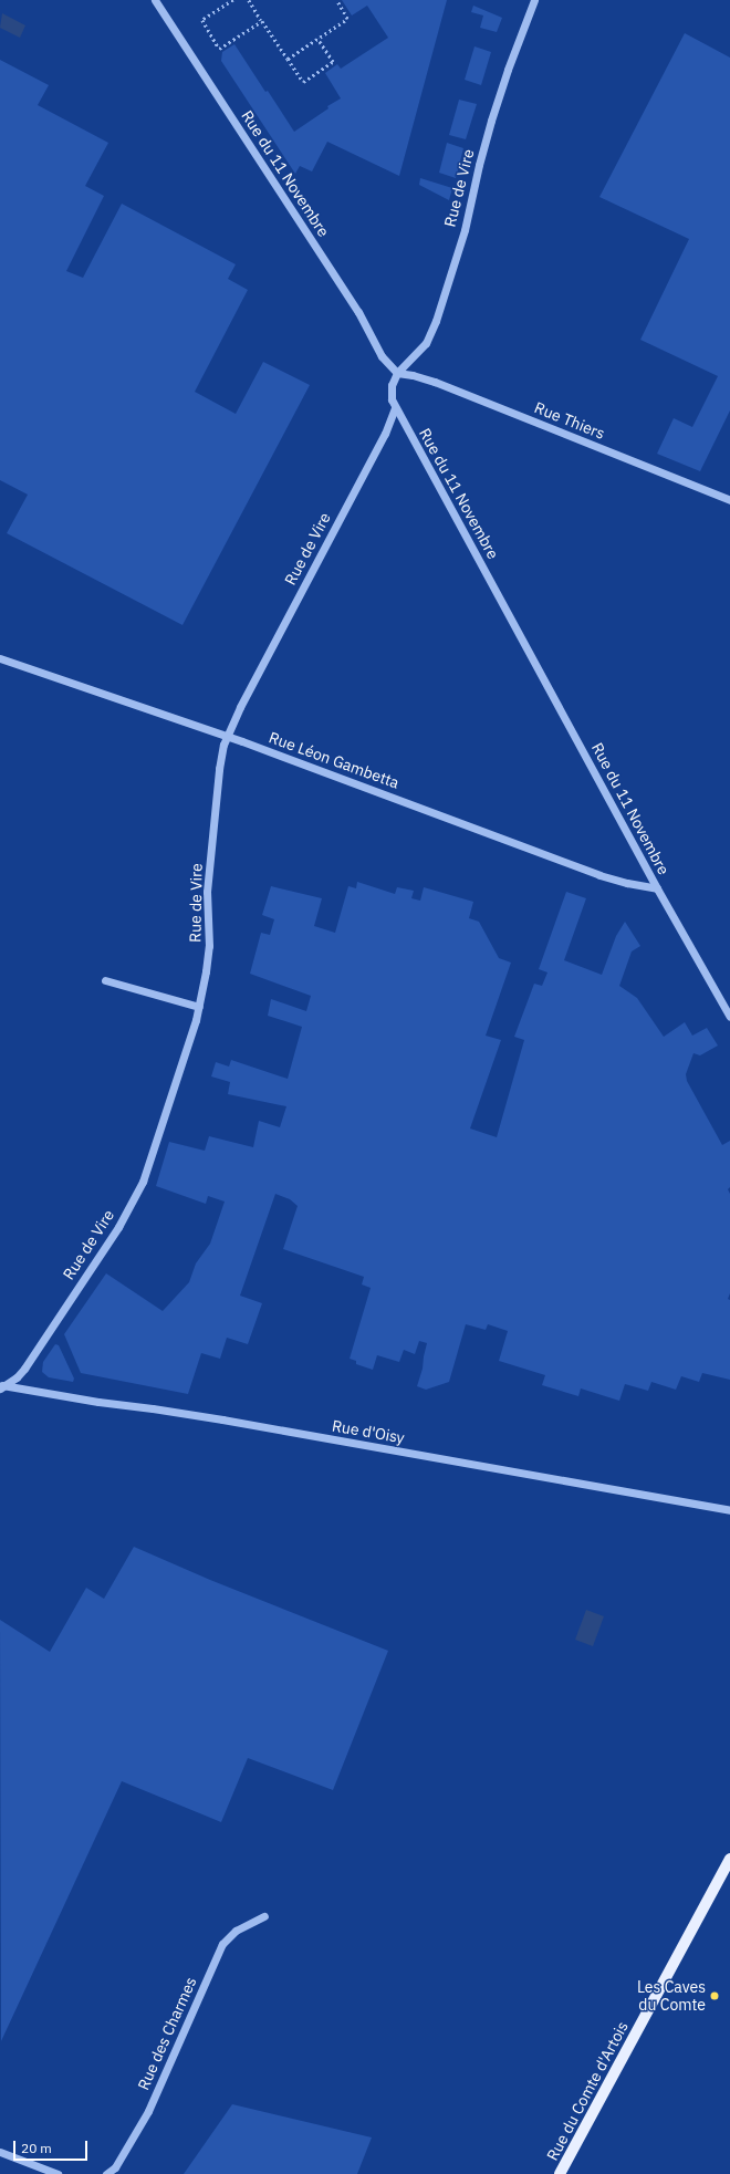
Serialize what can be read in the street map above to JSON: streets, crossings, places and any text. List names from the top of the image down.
{
  "streets": {
    "main road": ["Rue du Comte d'Artois"],
    "street": [
      "Rue du 11 Novembre",
      "Rue de Vire",
      "Rue Thiers",
      "Rue Léon Gambetta",
      "Rue d'Oisy",
      "Rue des Charmes"
    ]
  },
  "crossings": [
    ["Rue du 11 Novembre", "Rue de Vire"],
    ["Rue du 11 Novembre", "Rue Thiers"],
    ["Rue du 11 Novembre", "Rue Léon Gambetta"],
    ["Rue de Vire", "Rue Thiers"],
    ["Rue de Vire", "Rue Léon Gambetta"],
    ["Rue de Vire", "Rue d'Oisy"]
  ],
  "places": ["Les Caves du Comte"],
  "scale_bar": "20 m"
}
